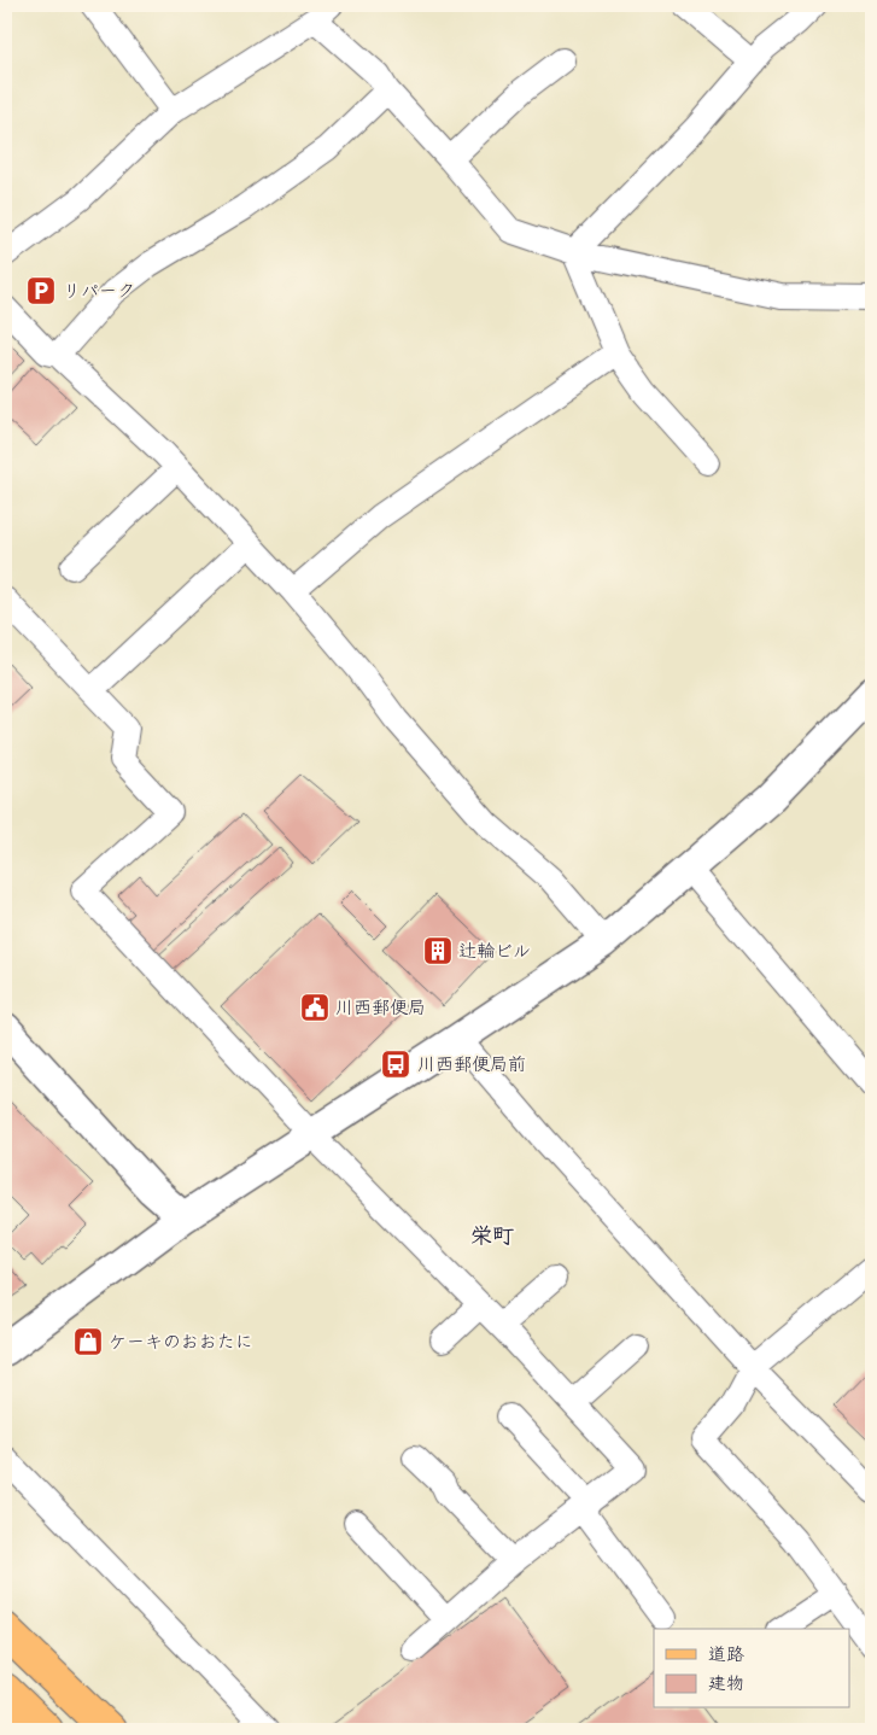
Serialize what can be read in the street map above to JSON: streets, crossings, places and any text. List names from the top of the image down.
{
  "districts": ["栄町"],
  "places": {
    "parking": ["リパーク"],
    "building": ["辻輪ビル"],
    "public building": ["川西郵便局"],
    "bus stop": ["川西郵便局前"],
    "shop": ["ケーキのおおたに"]
  },
  "legend": ["道路", "建物"]
}
